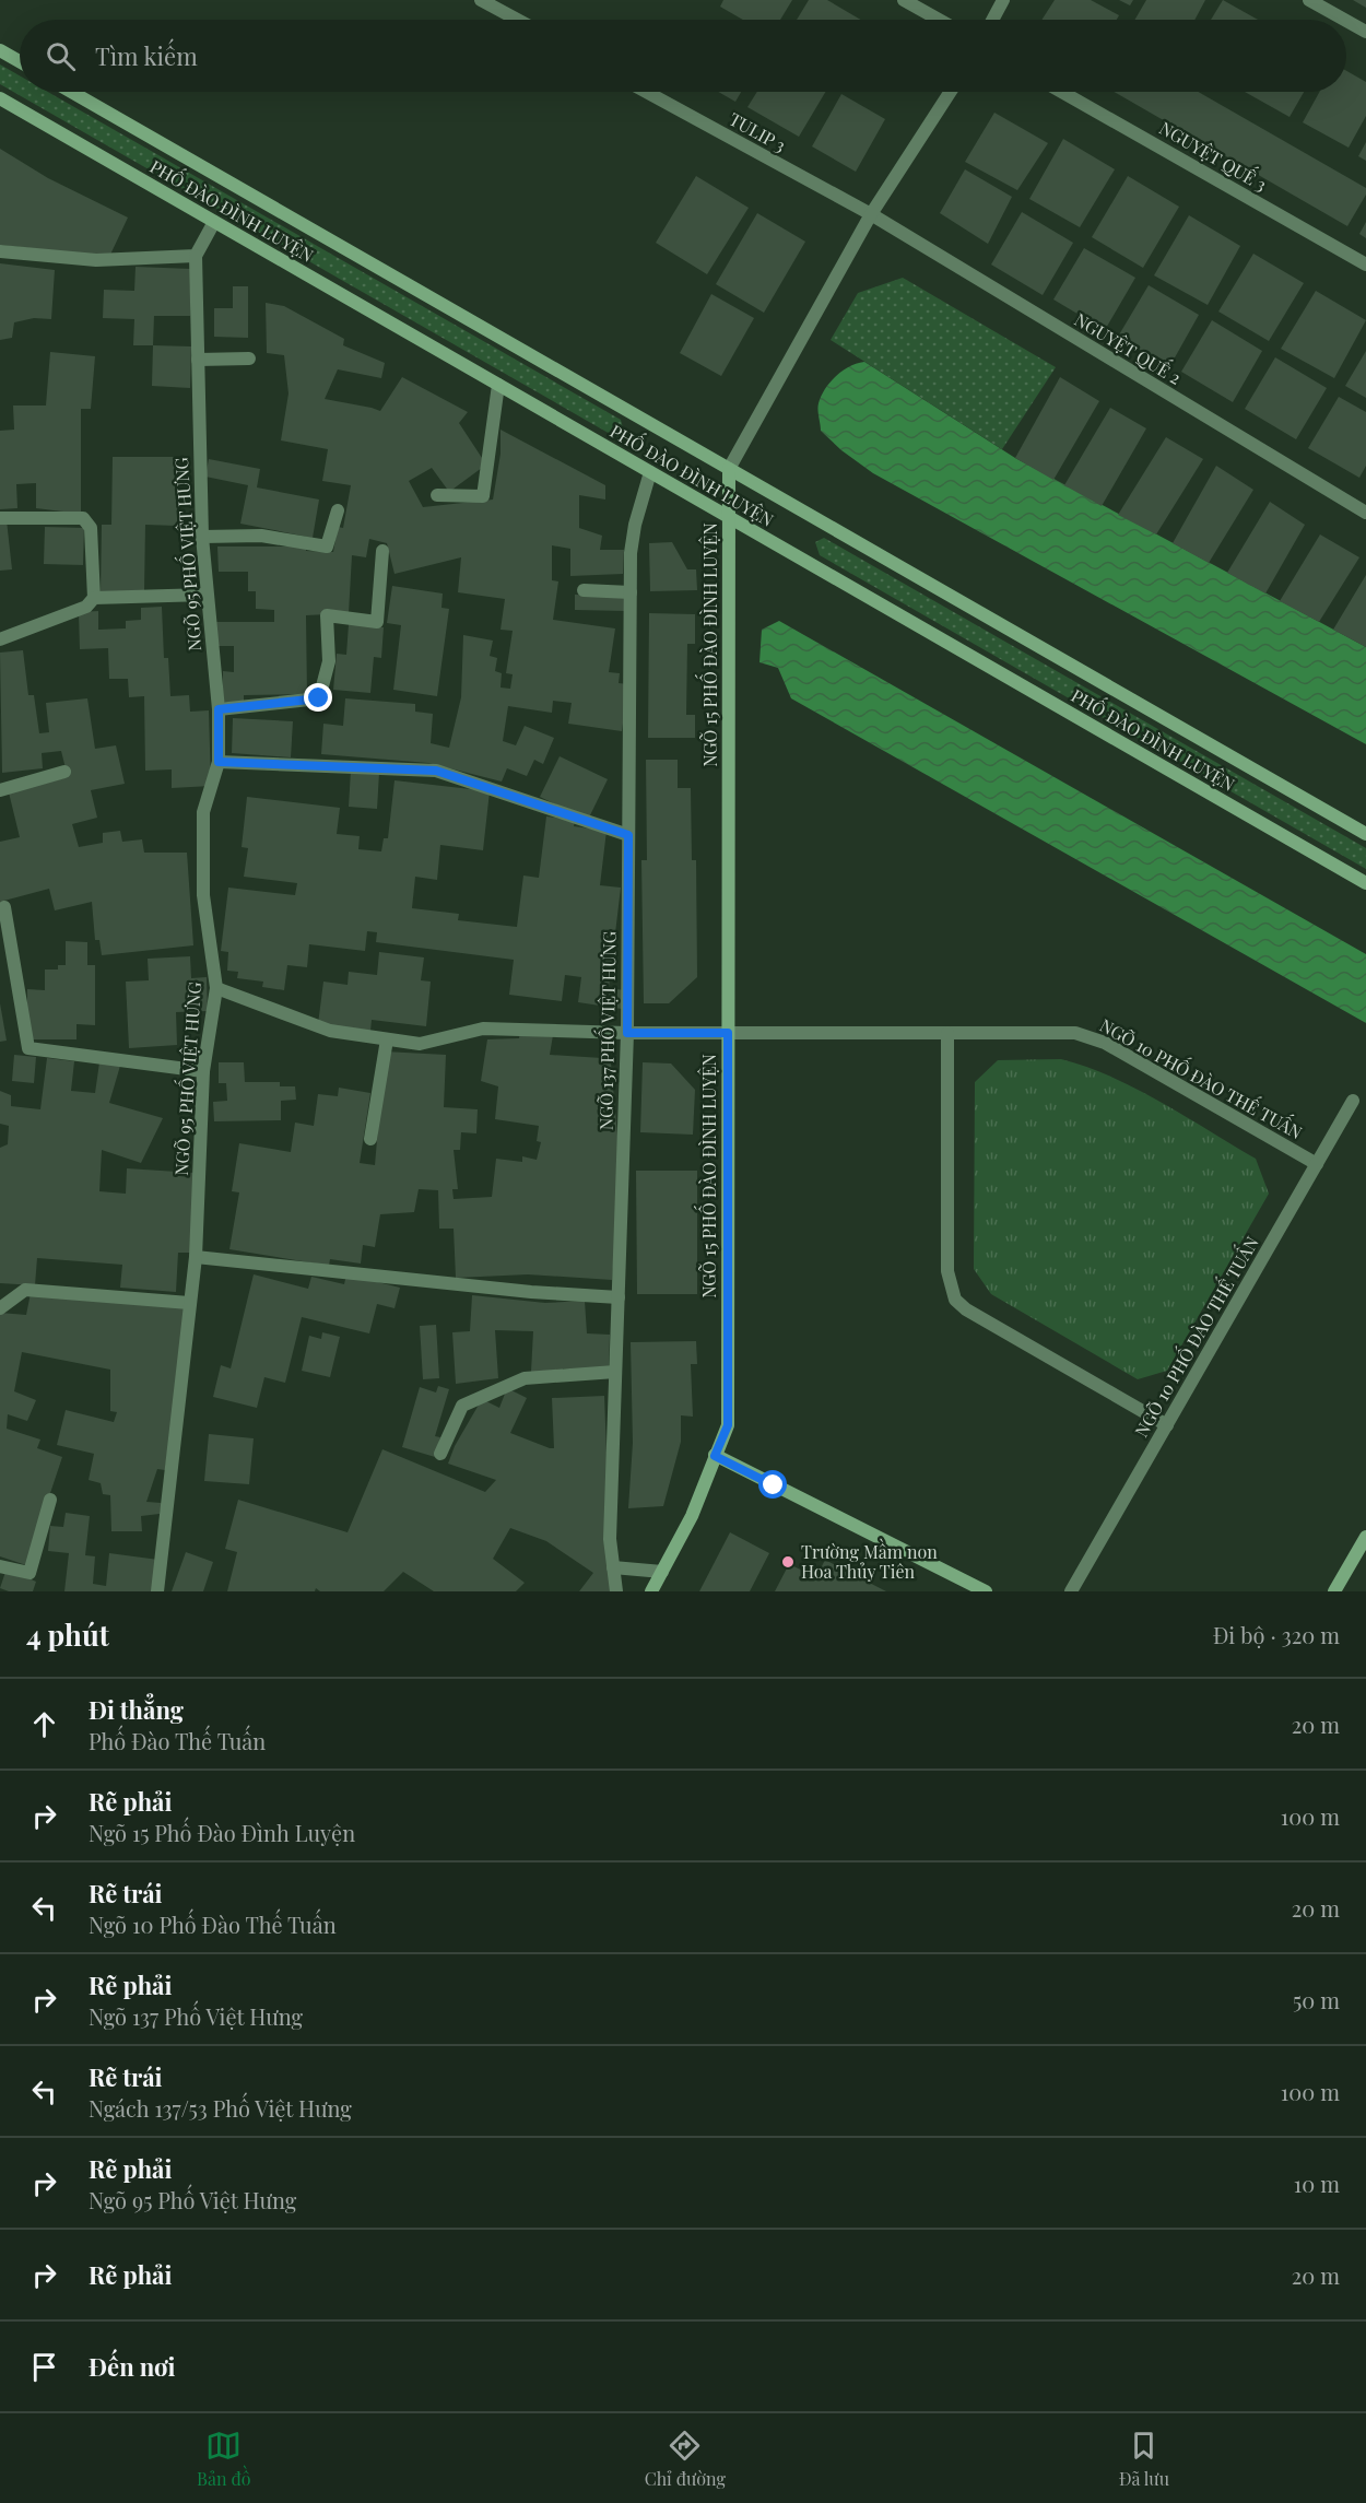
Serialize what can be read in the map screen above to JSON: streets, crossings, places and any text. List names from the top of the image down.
{
  "streets": {
    "main road": ["PHỐ ĐÀO ĐÌNH LUYỆN", "NGÕ 15 PHỐ ĐÀO ĐÌNH LUYỆN"],
    "street": [
      "TULIP 3",
      "NGUYỆT QUẾ 3",
      "NGUYỆT QUẾ 2",
      "NGÕ 95 PHỐ VIỆT HƯNG",
      "NGÕ 137 PHỐ VIỆT HƯNG",
      "NGÕ 10 PHỐ ĐÀO THẾ TUẤN"
    ]
  },
  "crossings": [
    ["TULIP 3", "NGUYỆT QUẾ 2"],
    ["PHỐ ĐÀO ĐÌNH LUYỆN", "NGÕ 15 PHỐ ĐÀO ĐÌNH LUYỆN"],
    ["PHỐ ĐÀO ĐÌNH LUYỆN", "NGÕ 137 PHỐ VIỆT HƯNG"],
    ["NGÕ 95 PHỐ VIỆT HƯNG", "NGÕ 10 PHỐ ĐÀO THẾ TUẤN"],
    ["NGÕ 15 PHỐ ĐÀO ĐÌNH LUYỆN", "NGÕ 10 PHỐ ĐÀO THẾ TUẤN"],
    ["NGÕ 137 PHỐ VIỆT HƯNG", "NGÕ 10 PHỐ ĐÀO THẾ TUẤN"]
  ],
  "places": ["Trường Mầm non Hoa Thủy Tiên"],
  "page": {
    "search": "Tìm kiếm",
    "heading": ["4 phút", "Đi bộ · 320 m"],
    "list": [
      ["Đi thẳng", "Phố Đào Thế Tuấn", "20 m"],
      ["Rẽ phải", "Ngõ 15 Phố Đào Đình Luyện", "100 m"],
      ["Rẽ trái", "Ngõ 10 Phố Đào Thế Tuấn", "20 m"],
      ["Rẽ phải", "Ngõ 137 Phố Việt Hưng", "50 m"],
      ["Rẽ trái", "Ngách 137/53 Phố Việt Hưng", "100 m"],
      ["Rẽ phải", "Ngõ 95 Phố Việt Hưng", "10 m"],
      ["Rẽ phải", "20 m"],
      "Đến nơi"
    ],
    "nav": ["Bản đồ", "Chỉ đường", "Đã lưu"]
  }
}
